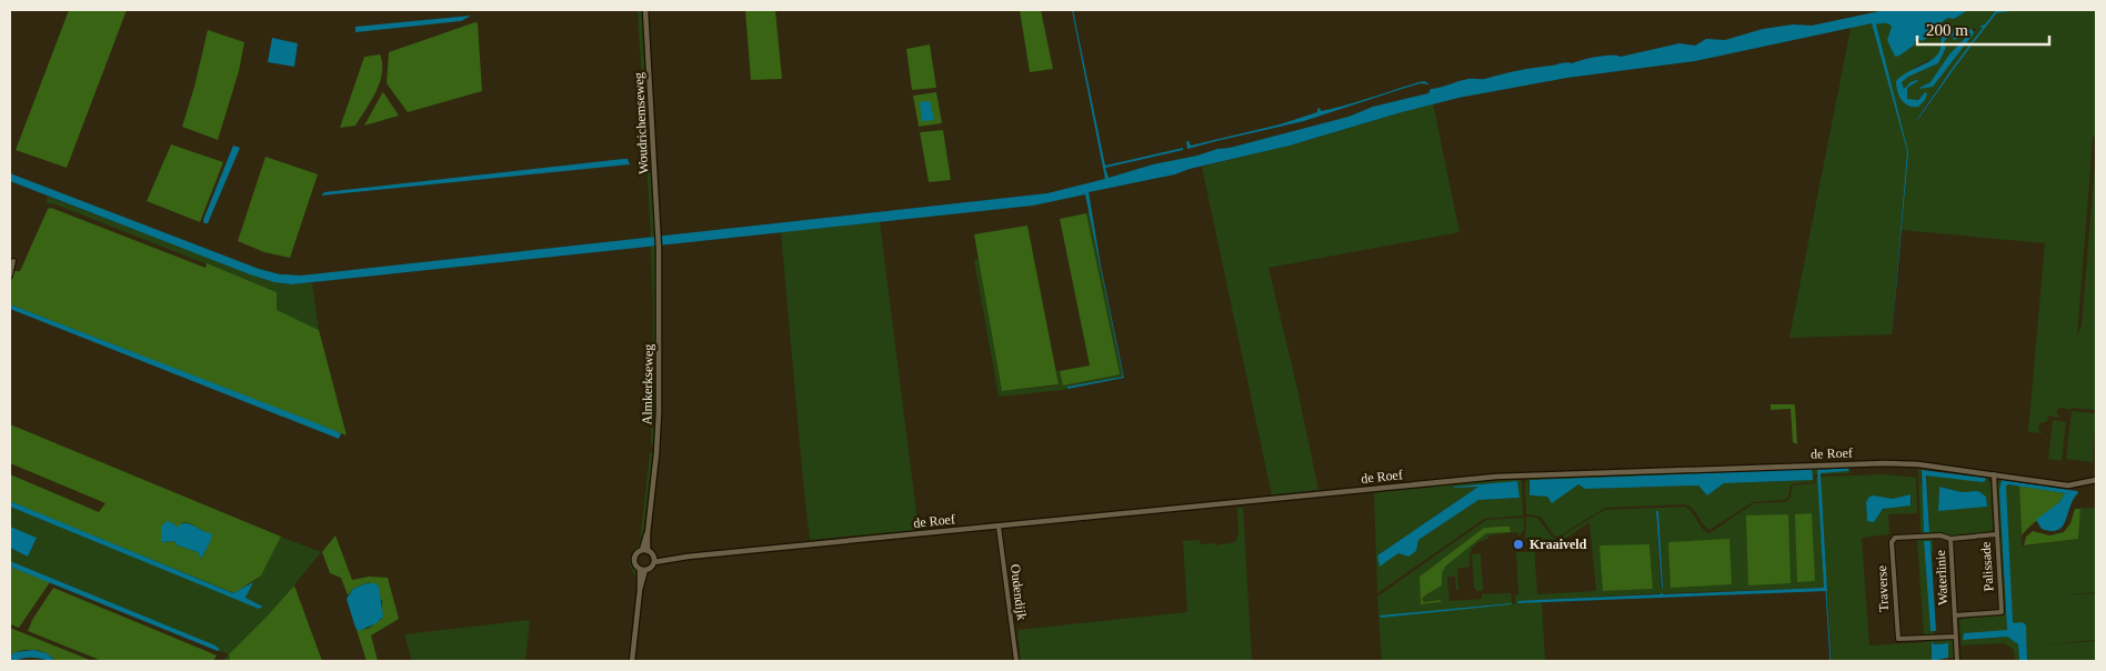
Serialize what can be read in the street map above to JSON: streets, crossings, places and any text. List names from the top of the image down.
{
  "streets": {
    "street": [
      "Woudrichemseweg",
      "Almkerkseweg",
      "de Roef",
      "Palissade",
      "Waterlinie",
      "Traverse",
      "Oudendijk"
    ]
  },
  "crossings": [
    ["Woudrichemseweg", "Almkerkseweg"],
    ["Almkerkseweg", "de Roef"],
    ["de Roef", "Palissade"],
    ["de Roef", "Oudendijk"],
    ["Palissade", "Waterlinie"],
    ["Waterlinie", "Traverse"]
  ],
  "places": ["Kraaiveld"],
  "scale_bar": "200 m"
}
